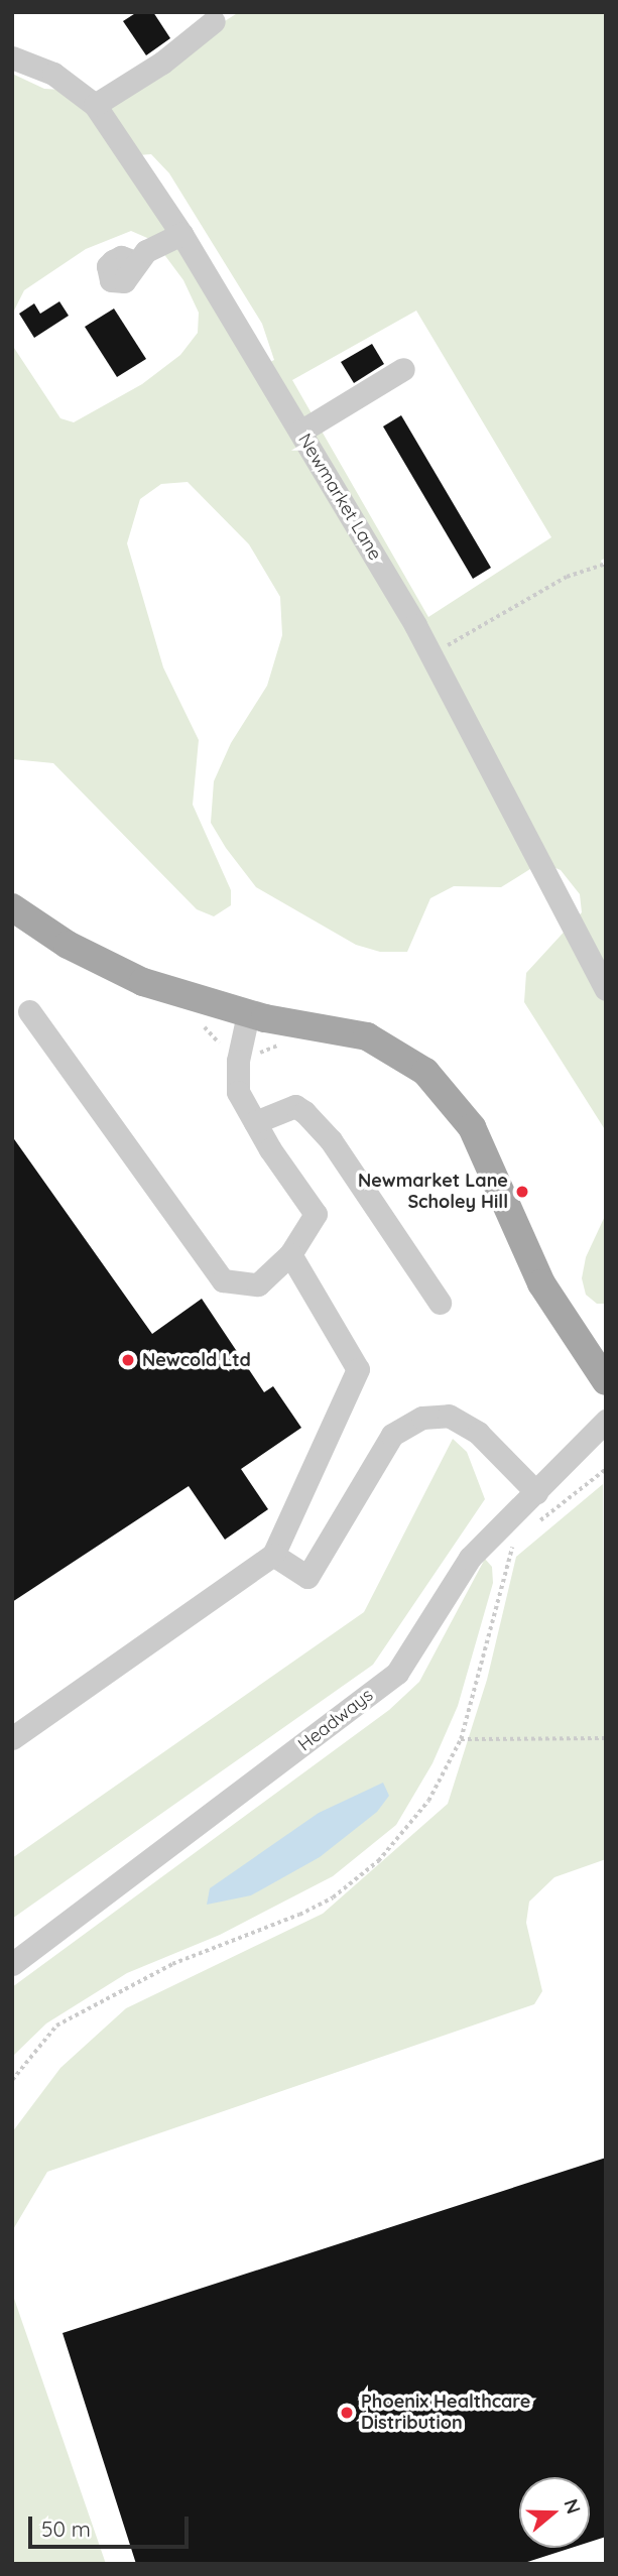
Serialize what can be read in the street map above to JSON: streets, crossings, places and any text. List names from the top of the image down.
{
  "streets": {
    "street": ["Newmarket Lane", "Headways"]
  },
  "places": ["Newmarket Lane Scholey Hill", "Newcold Ltd", "Phoenix Healthcare Distribution"],
  "scale_bar": "50 m",
  "north": "right"
}
